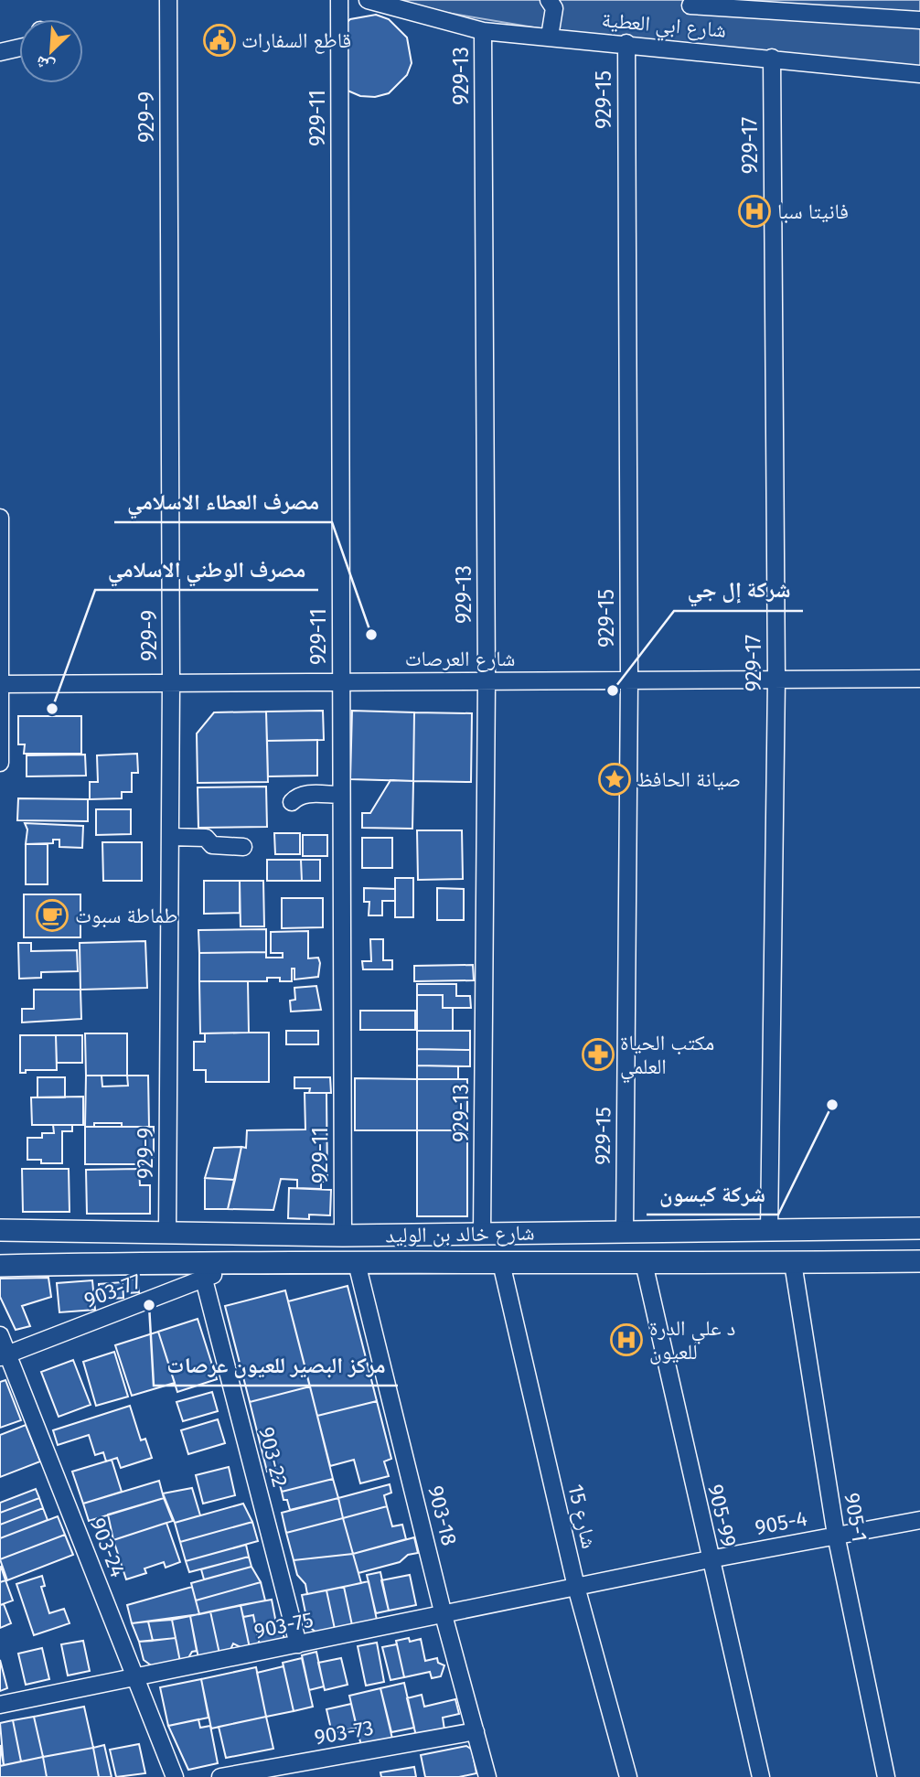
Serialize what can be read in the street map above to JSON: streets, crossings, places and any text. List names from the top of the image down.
{
  "streets": {
    "main road": ["شارع خالد بن الوليد"],
    "street": [
      "شارع ابي العطية",
      "929-13",
      "929-15",
      "929-9",
      "929-11",
      "929-17",
      "شارع العرصات",
      "903-77",
      "903-22",
      "903-18",
      "905-99",
      "شارع 15",
      "905-1",
      "905-4",
      "903-24",
      "903-75",
      "903-73"
    ]
  },
  "crossings": [
    ["شارع ابي العطية", "929-13"],
    ["شارع ابي العطية", "929-15"],
    ["شارع ابي العطية", "929-17"],
    ["929-13", "شارع العرصات"],
    ["929-13", "شارع خالد بن الوليد"],
    ["929-15", "شارع العرصات"],
    ["929-15", "شارع خالد بن الوليد"],
    ["929-9", "شارع العرصات"],
    ["929-9", "شارع خالد بن الوليد"],
    ["929-11", "شارع العرصات"],
    ["929-11", "شارع خالد بن الوليد"],
    ["929-17", "شارع العرصات"],
    ["929-17", "شارع خالد بن الوليد"],
    ["شارع خالد بن الوليد", "903-77"],
    ["شارع خالد بن الوليد", "903-18"],
    ["شارع خالد بن الوليد", "905-99"],
    ["شارع خالد بن الوليد", "شارع 15"],
    ["شارع خالد بن الوليد", "905-1"],
    ["903-77", "903-22"],
    ["903-77", "903-24"],
    ["903-22", "903-75"],
    ["903-18", "903-75"],
    ["903-18", "903-73"],
    ["905-99", "905-4"],
    ["شارع 15", "905-4"],
    ["شارع 15", "903-75"],
    ["905-1", "905-4"],
    ["905-4", "903-75"],
    ["903-24", "903-75"]
  ],
  "places": {
    "public building": ["قاطع السفارات"],
    "hospital": ["فانيتا سبا", "د علي الدرة للعيون"],
    "other": [
      "مصرف العطاء الاسلامي",
      "شركة إل جي",
      "مصرف الوطني الاسلامي",
      "شركة كيسون",
      "مركز البصير للعيون عرصات"
    ],
    "place": ["صيانة الحافظ"],
    "cafe": ["طماطة سبوت"],
    "pharmacy": ["مكتب الحياة العلمي"]
  },
  "north": "bottom left"
}
